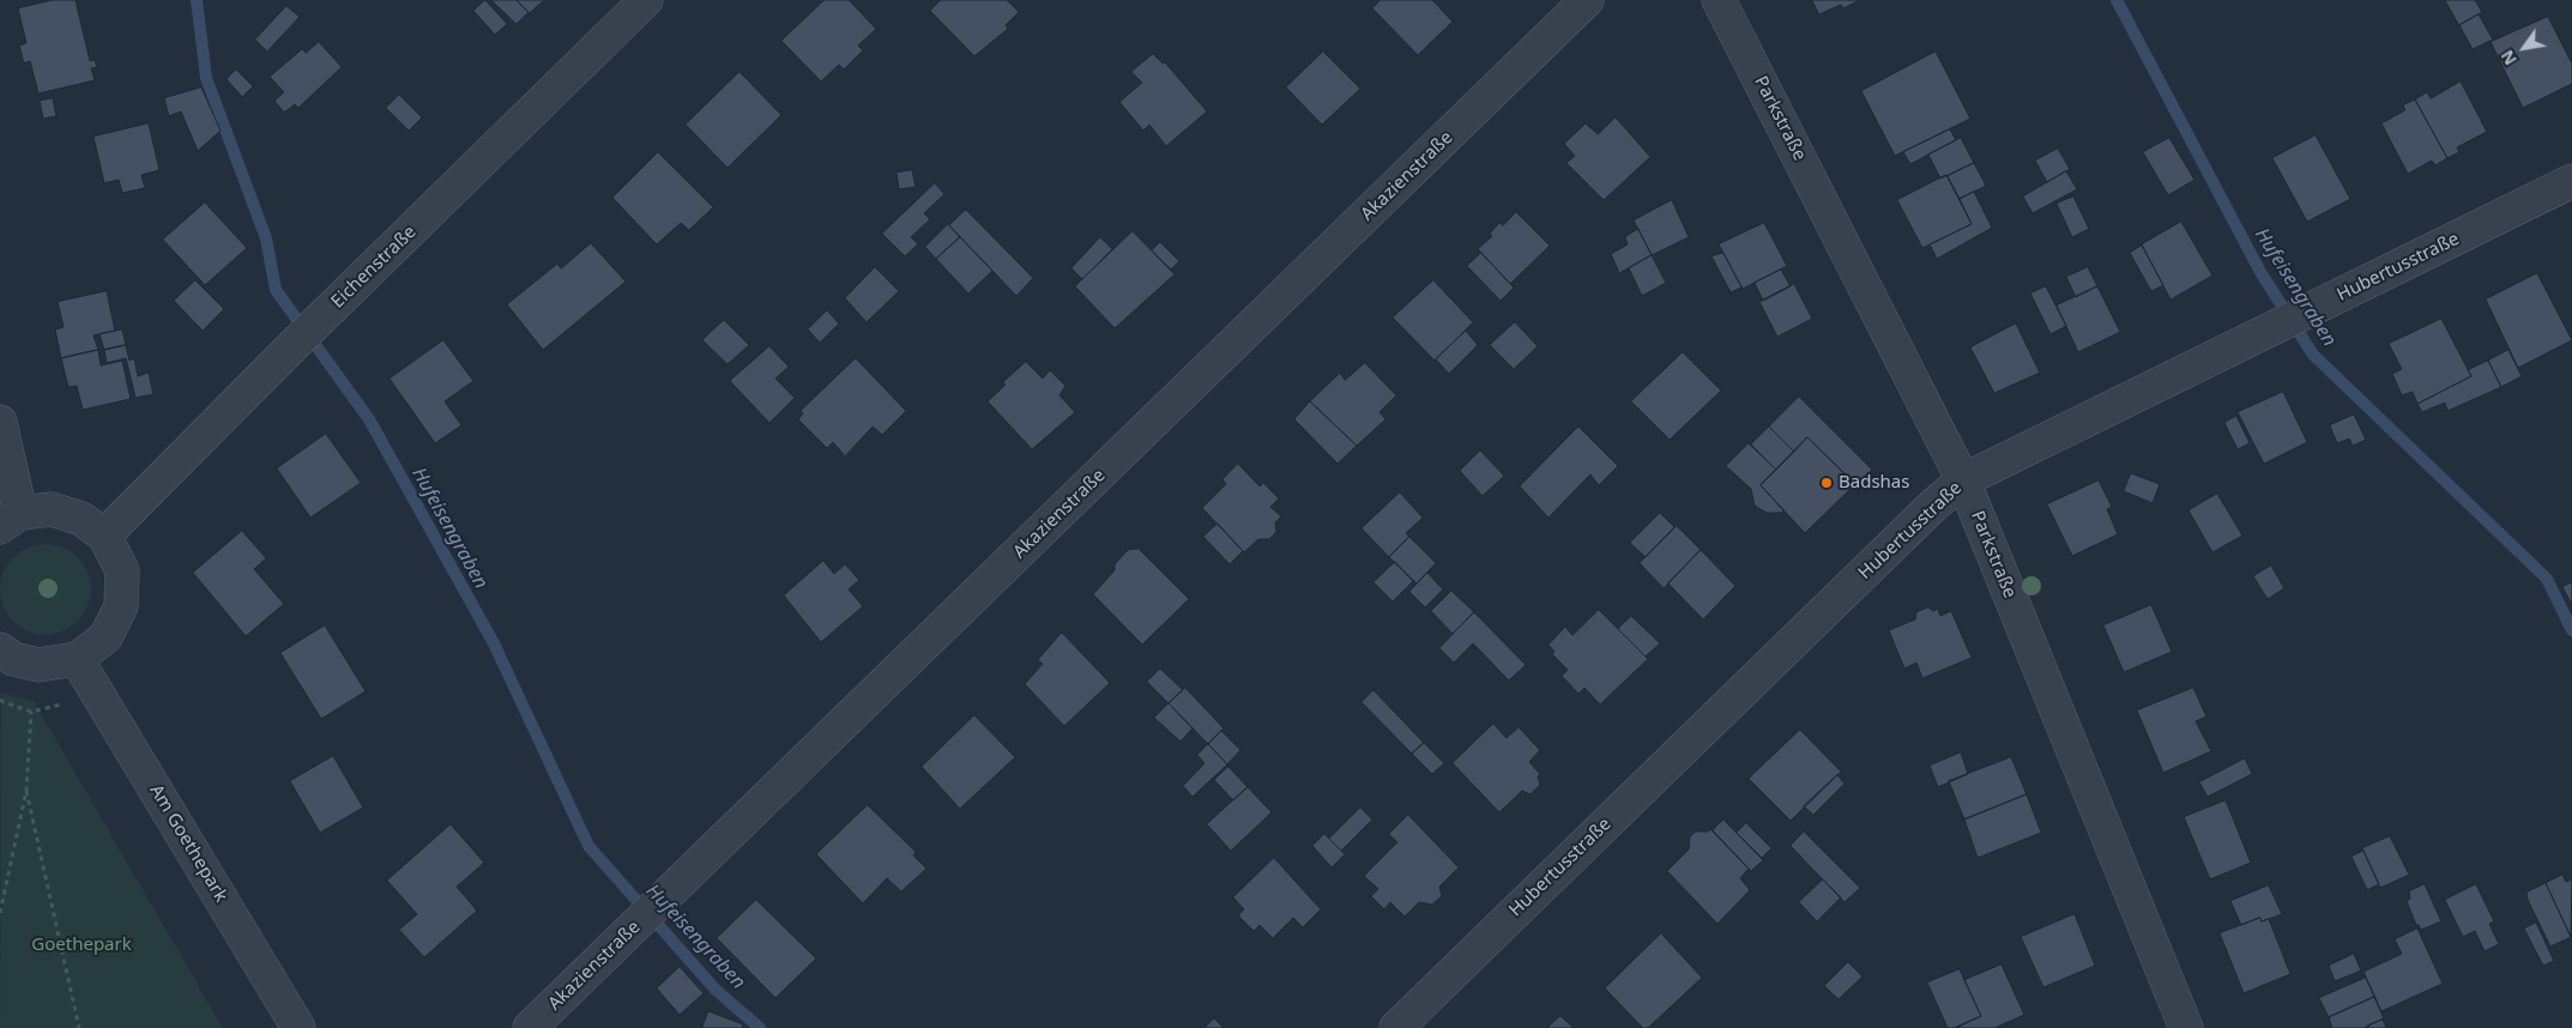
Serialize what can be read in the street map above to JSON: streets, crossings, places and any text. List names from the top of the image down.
{
  "streets": {
    "street": [
      "Parkstraße",
      "Akazienstraße",
      "Eichenstraße",
      "Hubertusstraße",
      "Am Goethepark"
    ]
  },
  "crossings": [
    ["Parkstraße", "Hubertusstraße"]
  ],
  "water": ["Hufeisengraben"],
  "parks": ["Goethepark"],
  "places": ["Badshas"],
  "north": "bottom left"
}
